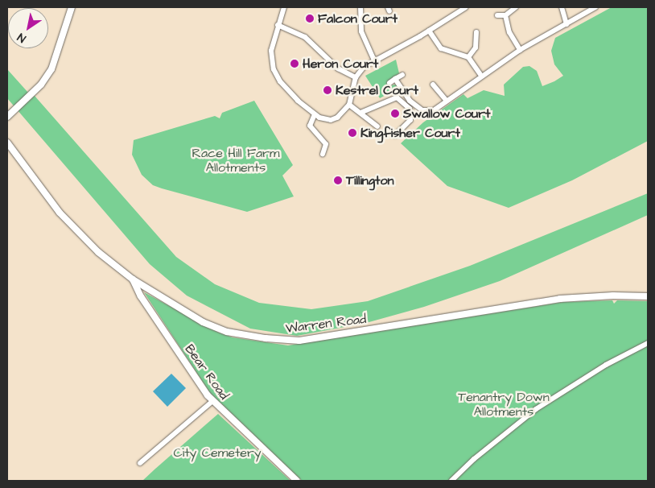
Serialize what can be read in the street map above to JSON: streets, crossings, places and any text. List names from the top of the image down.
{
  "streets": {
    "street": ["Warren Road", "Bear Road"]
  },
  "crossings": [
    ["Warren Road", "Bear Road"]
  ],
  "parks": ["Race Hill Farm Allotments", "Tenantry Down Allotments", "City Cemetery"],
  "places": [
    "Falcon Court",
    "Heron Court",
    "Kestrel Court",
    "Swallow Court",
    "Kingfisher Court",
    "Tillington"
  ],
  "north": "bottom left"
}
